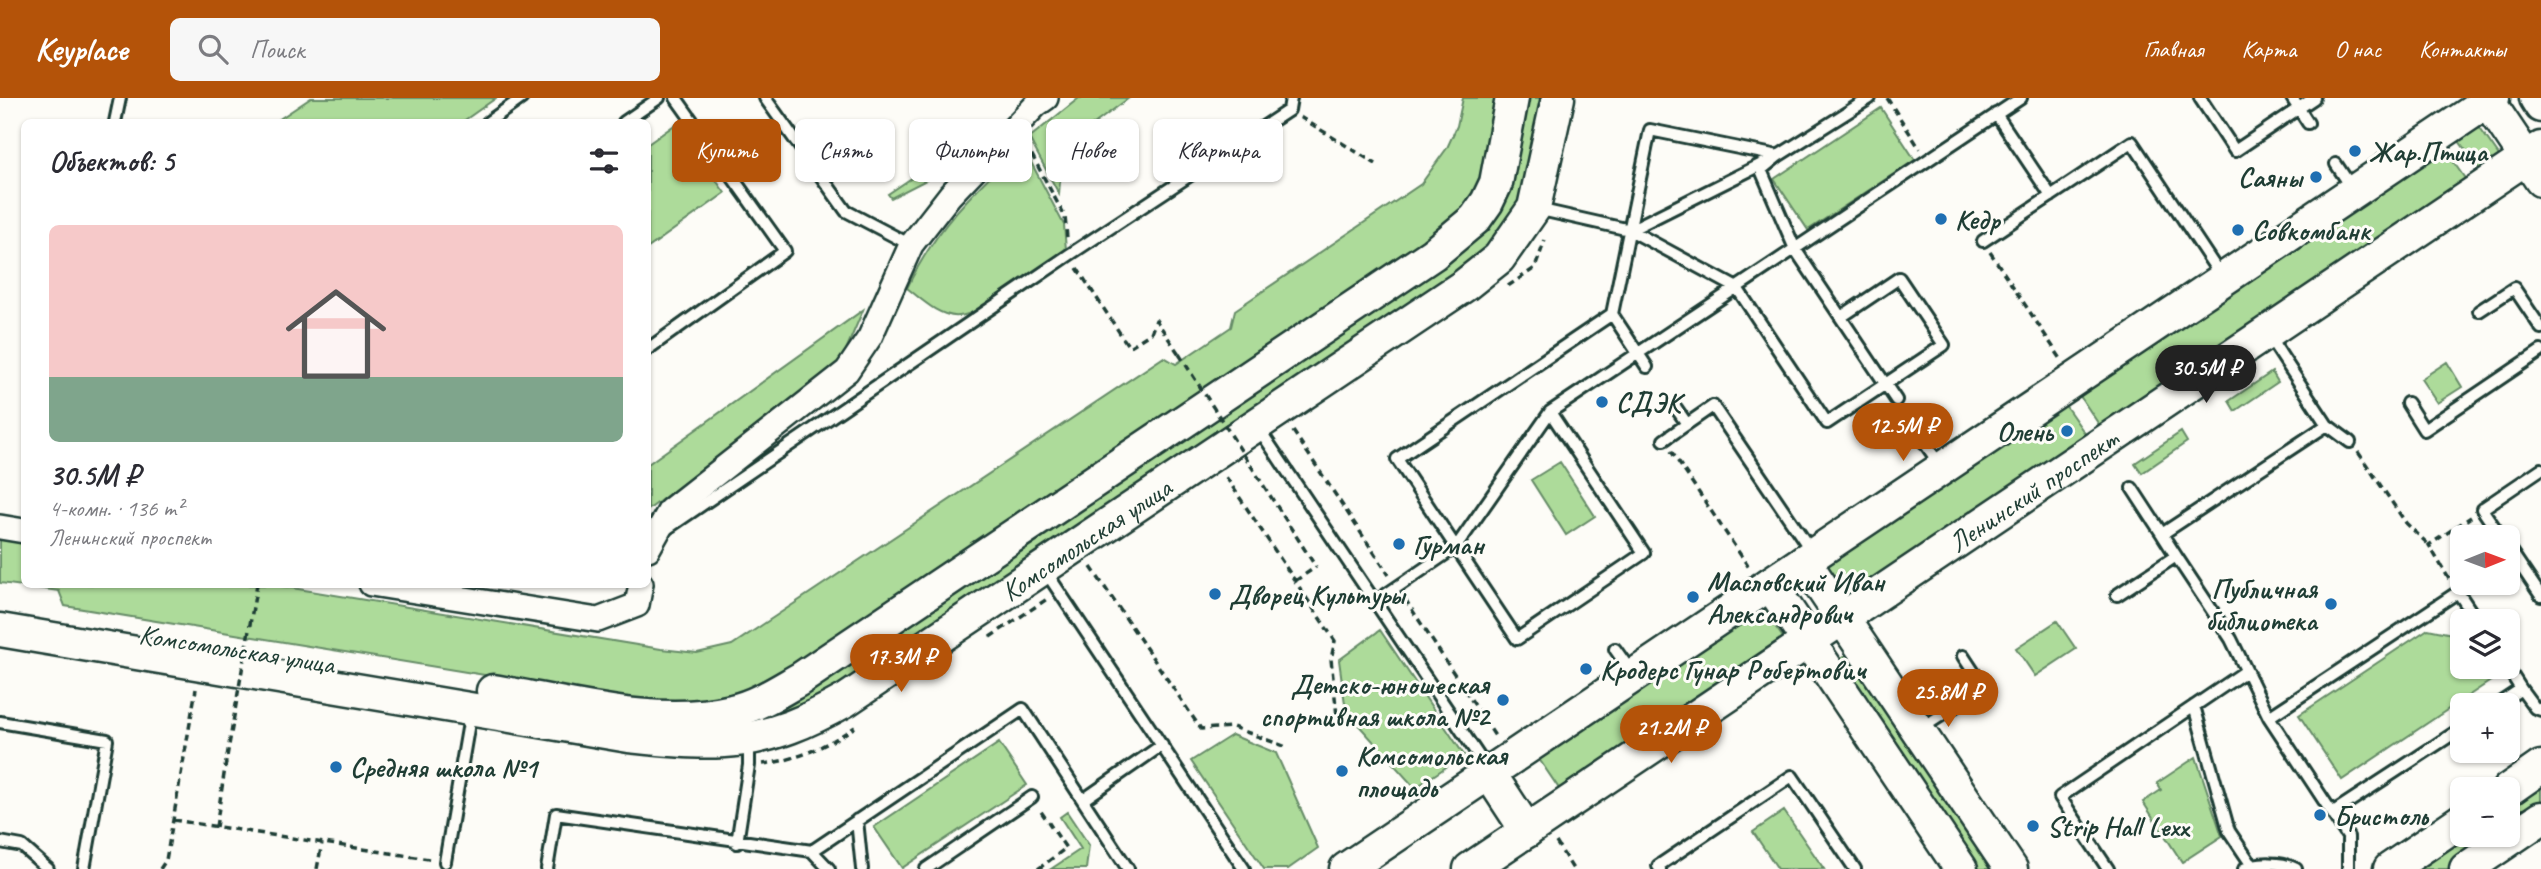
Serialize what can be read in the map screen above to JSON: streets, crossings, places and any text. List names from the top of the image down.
{
  "streets": {
    "street": ["Ленинский проспект", "Комсомольская улица"]
  },
  "places": [
    "Жар.Птица",
    "Саяны",
    "Кедр",
    "Совкомбанк",
    "СДЭК",
    "Олень",
    "Гурман",
    "Дворец Культуры",
    "Масловский Иван Александрович",
    "Публичная библиотека",
    "Кродерс Гунар Робертович",
    "Детско-юношеская спортивная школа №2",
    "Средняя школа №1",
    "Комсомольская площадь",
    "Бристоль",
    "Strip Hall Lexx"
  ],
  "north": "right",
  "page": {
    "header": "Keyplace",
    "search": "Поиск",
    "nav": [
      "Главная",
      "Карта",
      "О нас",
      "Контакты"
    ],
    "chip": [
      "Купить",
      "Снять",
      "Фильтры",
      "Новое",
      "Квартира"
    ],
    "heading": "Объектов: 5",
    "list": [
      {
        "name": "30.5M ₽",
        "note": "4-комн. · 136 m² · Ленинский проспект"
      }
    ],
    "price": [
      "30.5M ₽",
      "12.5M ₽",
      "17.3M ₽",
      "25.8M ₽",
      "21.2M ₽"
    ],
    "map_buttons": ["+", "−"]
  }
}
